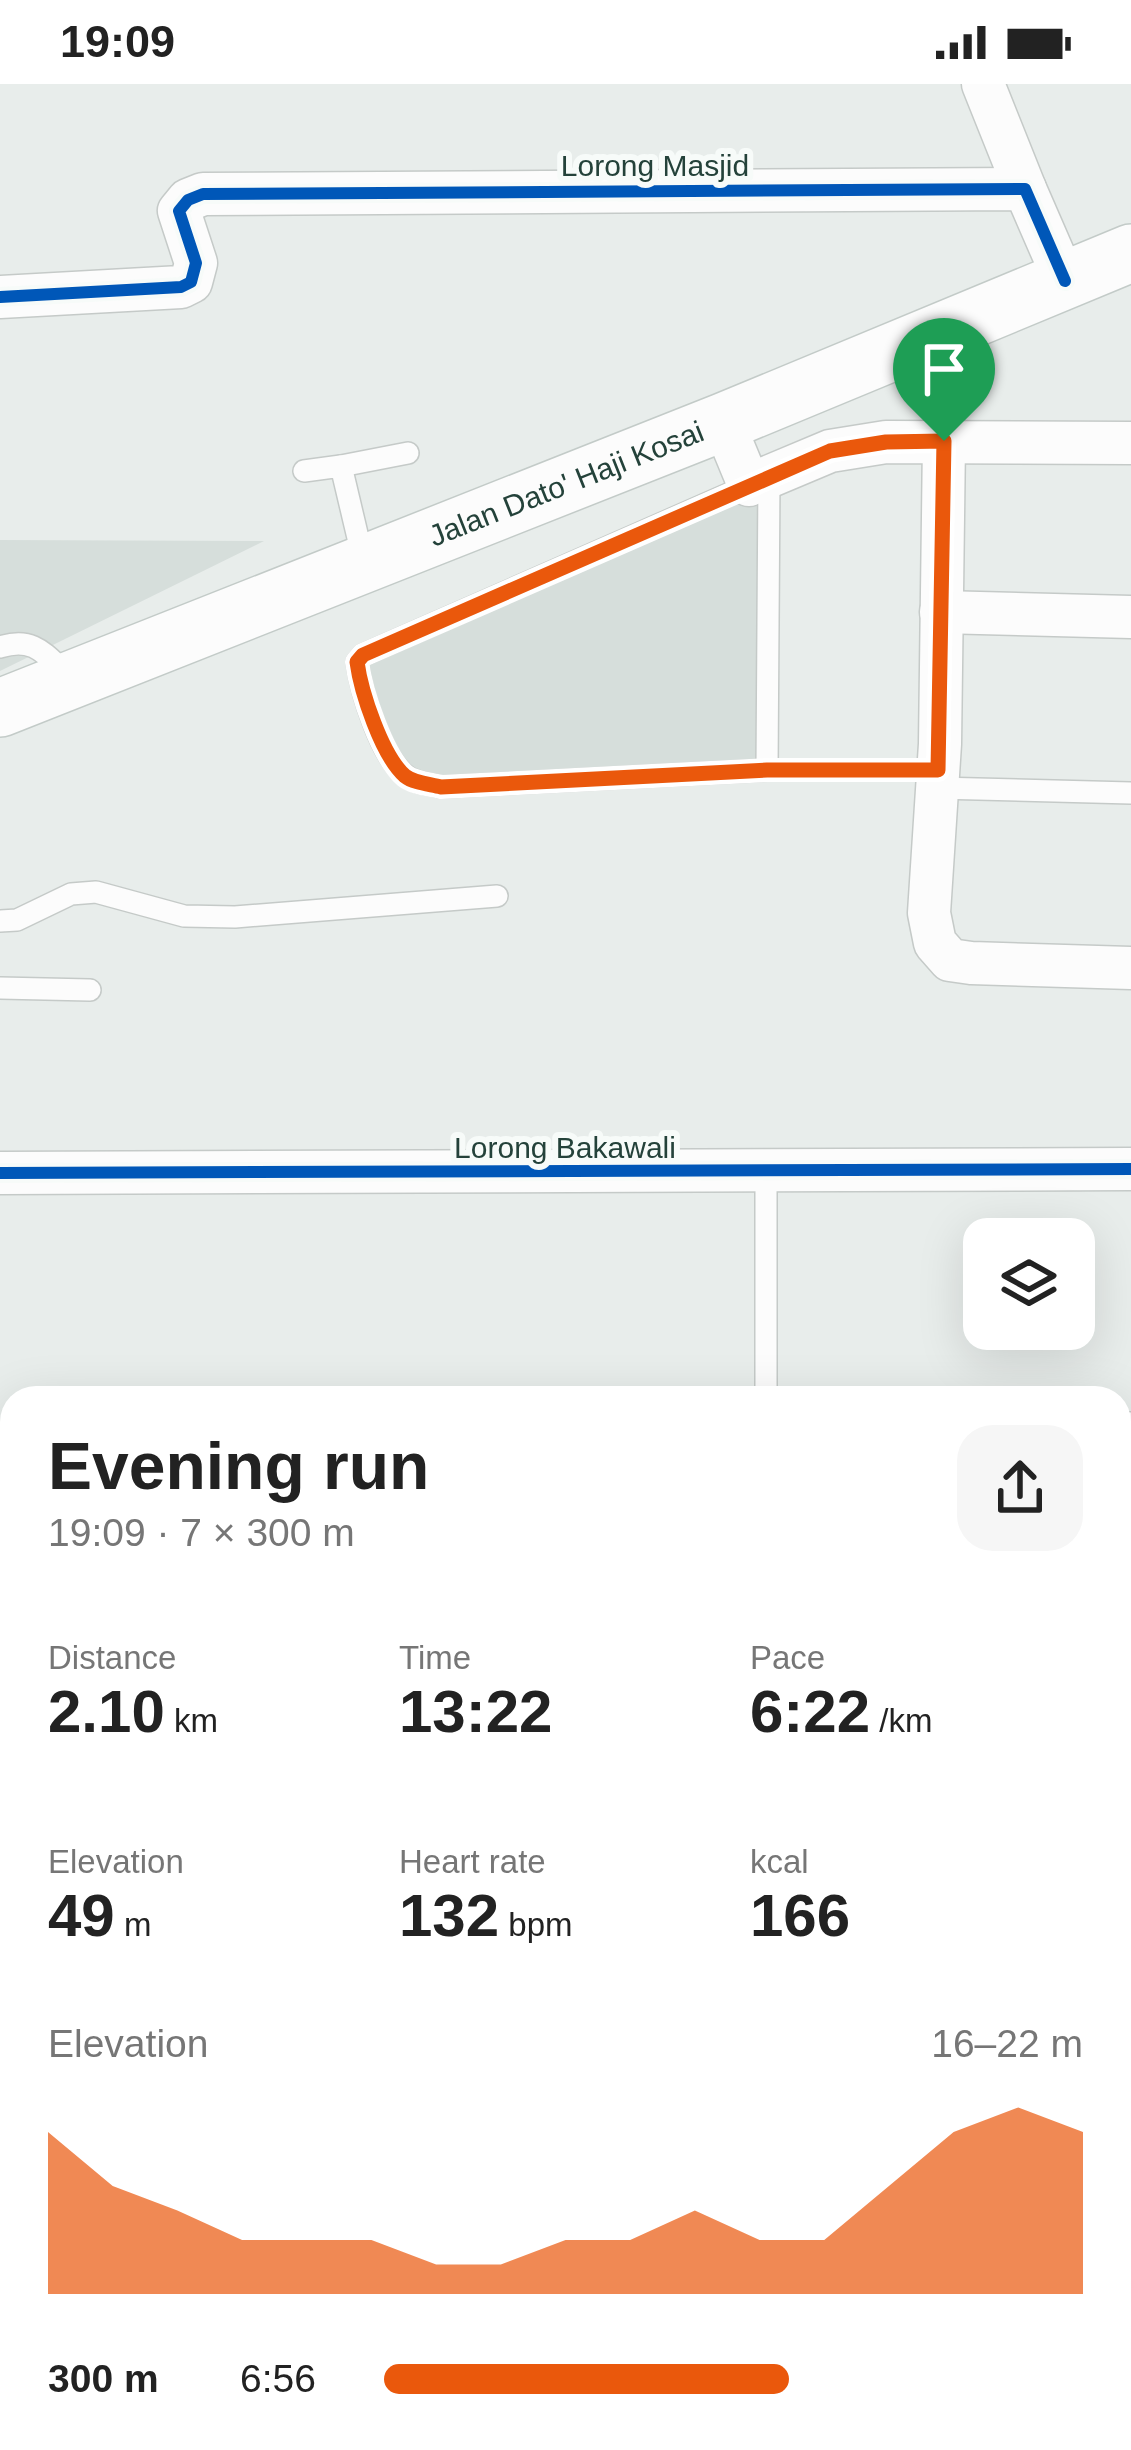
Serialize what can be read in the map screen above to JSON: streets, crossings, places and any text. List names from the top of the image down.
{
  "streets": {
    "main road": ["Jalan Dato' Haji Kosai"],
    "street": ["Lorong Masjid", "Lorong Bakawali"]
  },
  "page": {
    "status": "19:09",
    "heading": ["Evening run", "19:09 · 7 × 300 m"],
    "stats": [
      ["Distance", "2.10 km"],
      ["Time", "13:22"],
      ["Pace", "6:22 /km"],
      ["Elevation", "49 m"],
      ["Heart rate", "132 bpm"],
      ["kcal", "166"]
    ],
    "chart": ["Elevation", "16–22 m"],
    "list": [
      {
        "name": "300 m",
        "note": "6:56"
      }
    ]
  }
}
